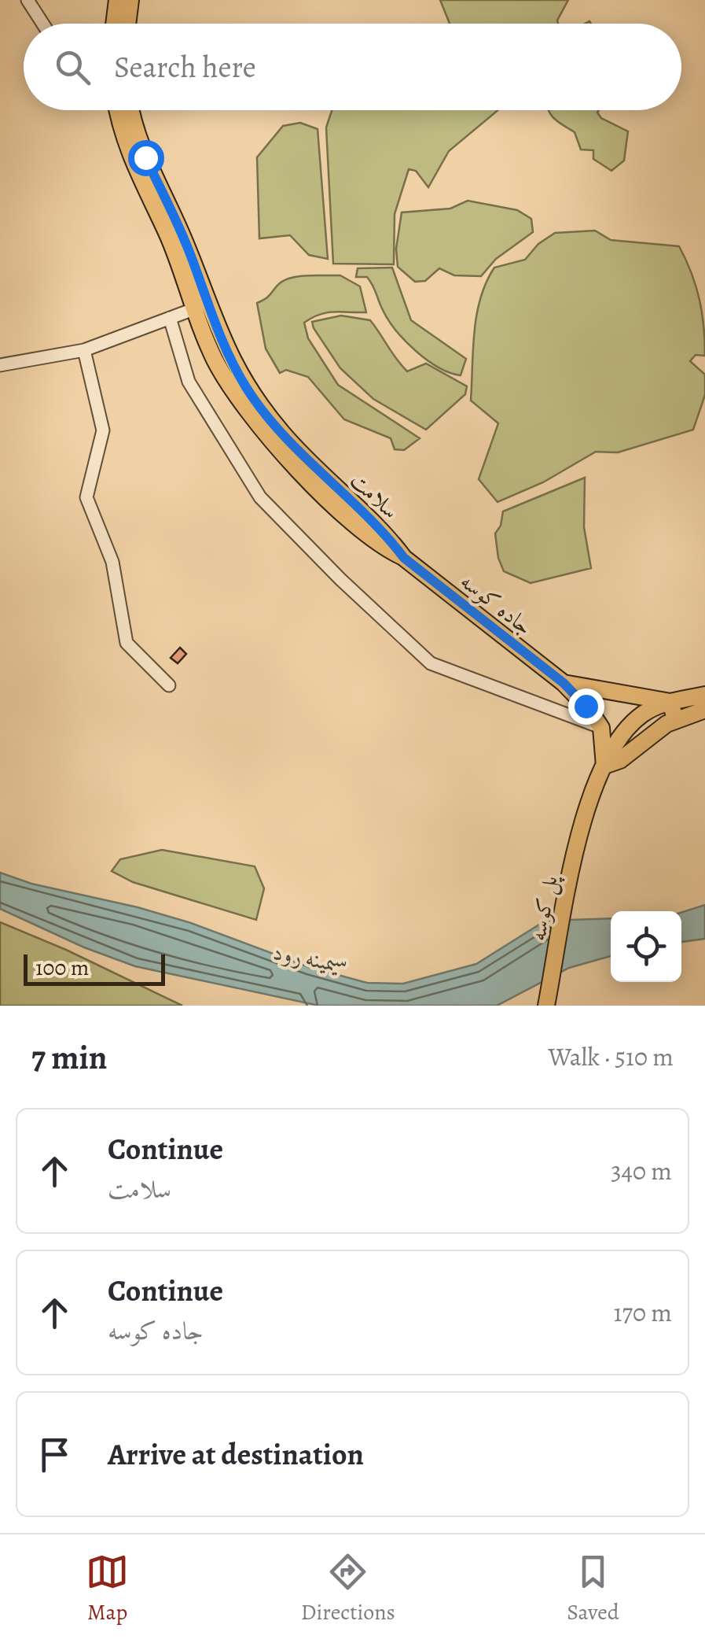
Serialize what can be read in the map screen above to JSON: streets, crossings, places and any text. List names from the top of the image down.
{
  "streets": {
    "main road": ["سلامت", "جاده کوسه", "پل کوسه"]
  },
  "crossings": [
    ["سلامت", "جاده کوسه"],
    ["جاده کوسه", "پل کوسه"]
  ],
  "water": ["سیمینه رود"],
  "scale_bar": "100 m",
  "page": {
    "search": "Search here",
    "scale": "100 m",
    "heading": ["7 min", "Walk · 510 m"],
    "list": [
      ["Continue", "سلامت", "340 m"],
      ["Continue", "جاده کوسه", "170 m"],
      "Arrive at destination"
    ],
    "nav": ["Map", "Directions", "Saved"]
  }
}
